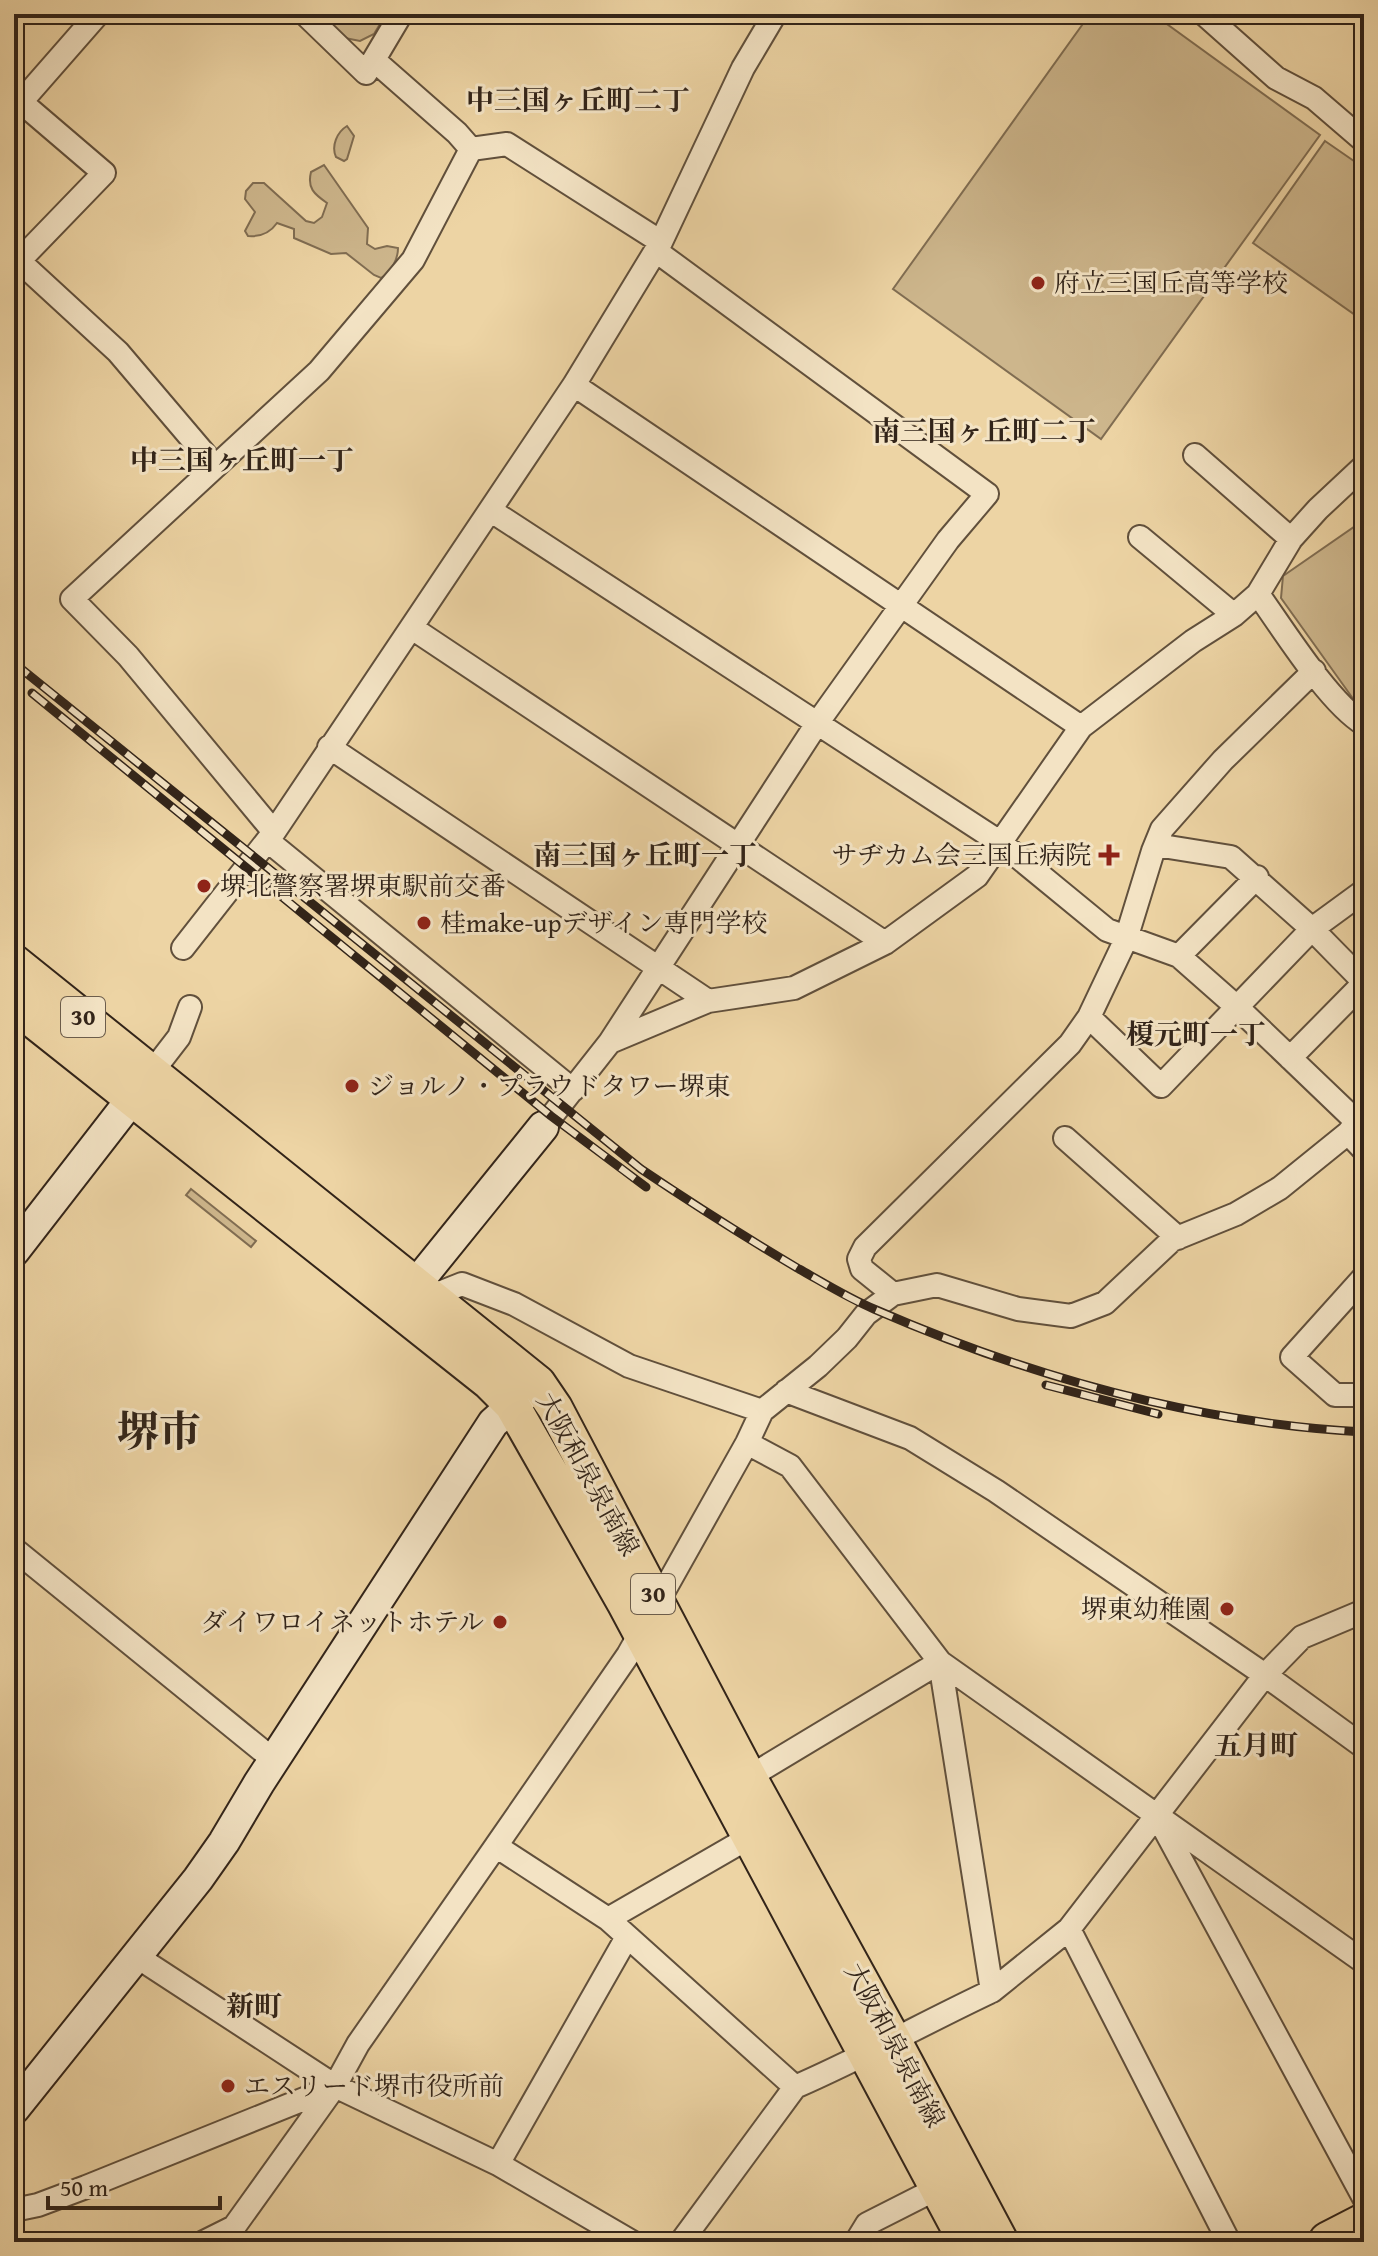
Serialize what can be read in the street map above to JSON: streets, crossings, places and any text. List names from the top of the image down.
{
  "streets": {
    "main road": ["30", "大阪和泉泉南線"]
  },
  "districts": [
    "中三国ヶ丘町二丁",
    "南三国ヶ丘町二丁",
    "中三国ヶ丘町一丁",
    "南三国ヶ丘町一丁",
    "榎元町一丁",
    "堺市",
    "五月町",
    "新町"
  ],
  "places": {
    "other": [
      "府立三国丘高等学校",
      "堺北警察署堺東駅前交番",
      "桂make-upデザイン専門学校",
      "ジョルノ・プラウドタワー堺東",
      "堺東幼稚園",
      "ダイワロイネットホテル",
      "エスリード堺市役所前"
    ],
    "health": ["サヂカム会三国丘病院"]
  },
  "scale_bar": "50 m"
}
